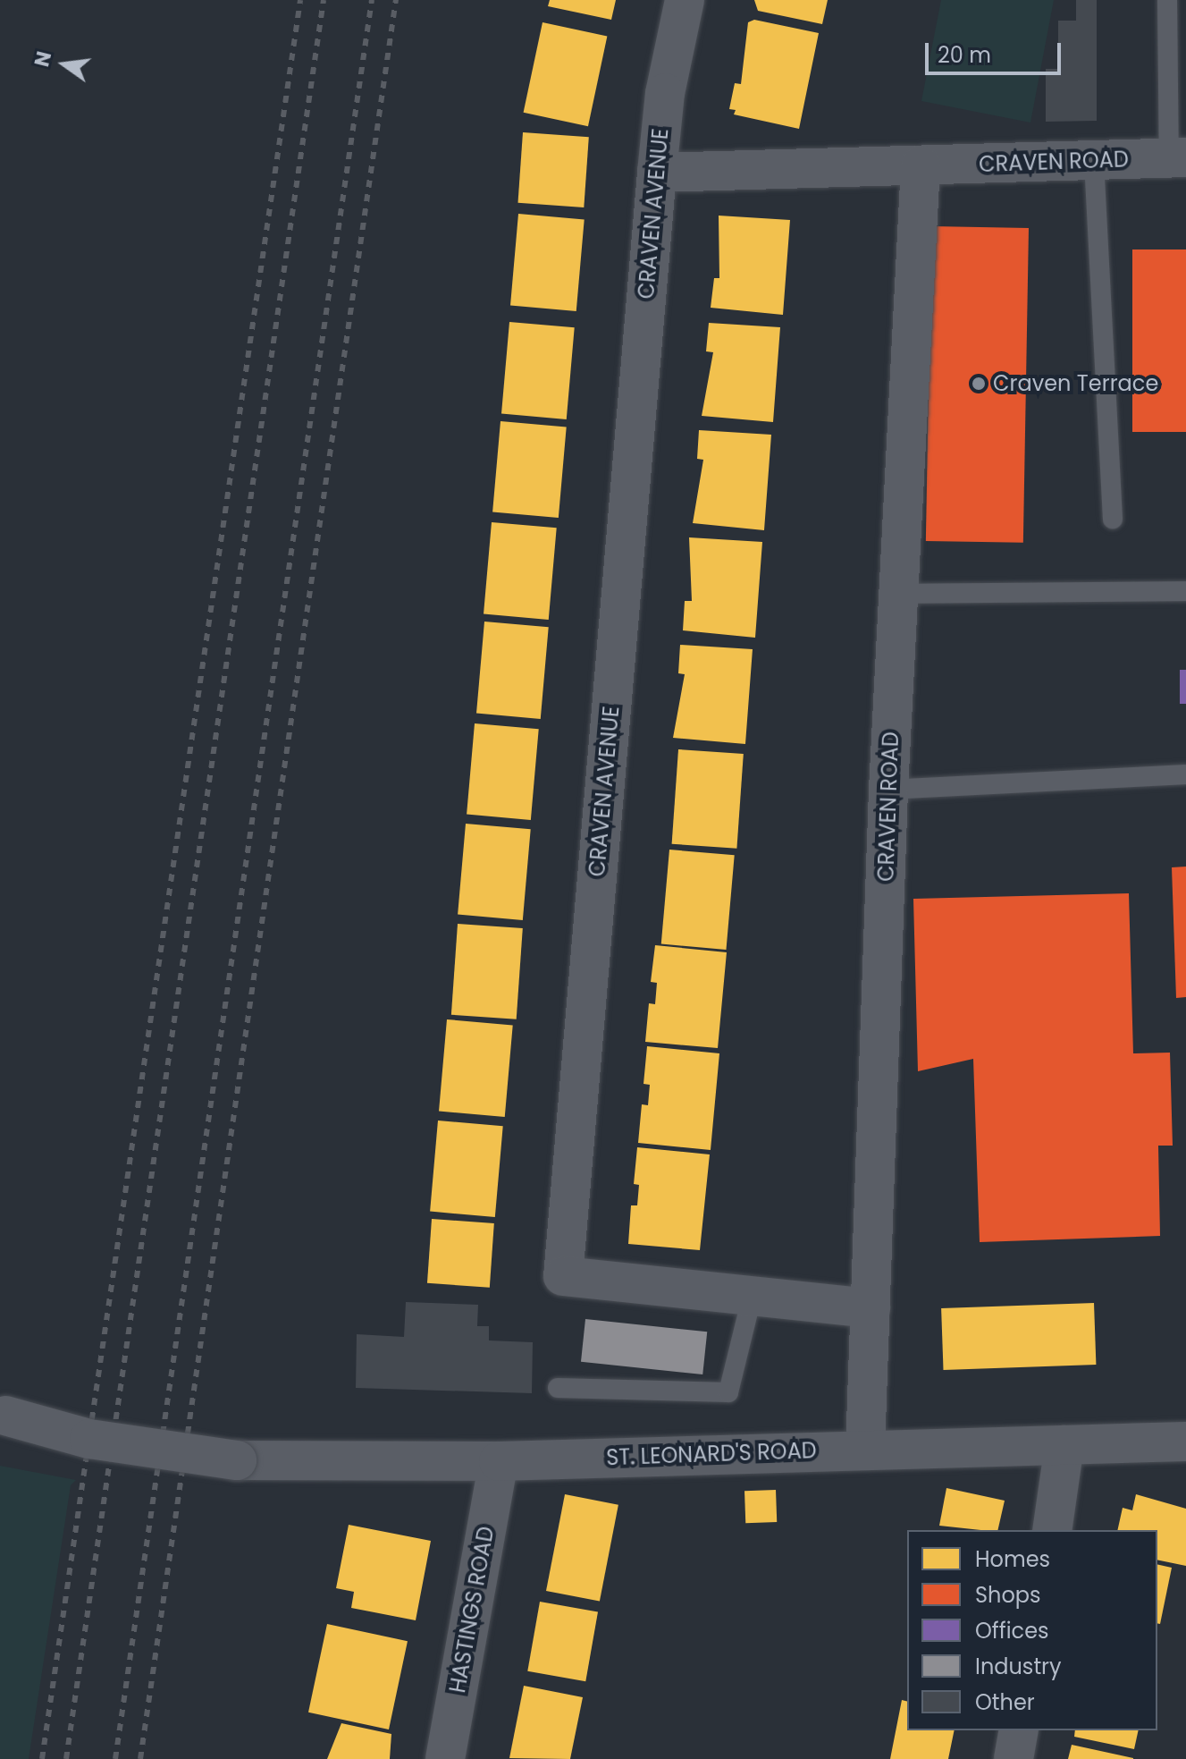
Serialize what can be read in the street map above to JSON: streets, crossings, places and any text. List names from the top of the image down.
{
  "streets": {
    "street": [
      "CRAVEN ROAD",
      "CRAVEN AVENUE",
      "ST. LEONARD'S ROAD",
      "HASTINGS ROAD"
    ]
  },
  "crossings": [
    ["CRAVEN ROAD", "CRAVEN AVENUE"],
    ["CRAVEN ROAD", "ST. LEONARD'S ROAD"],
    ["ST. LEONARD'S ROAD", "HASTINGS ROAD"]
  ],
  "places": ["Craven Terrace"],
  "legend": [
    "Homes",
    "Shops",
    "Offices",
    "Industry",
    "Other"
  ],
  "scale_bar": "20 m",
  "north": "left"
}
